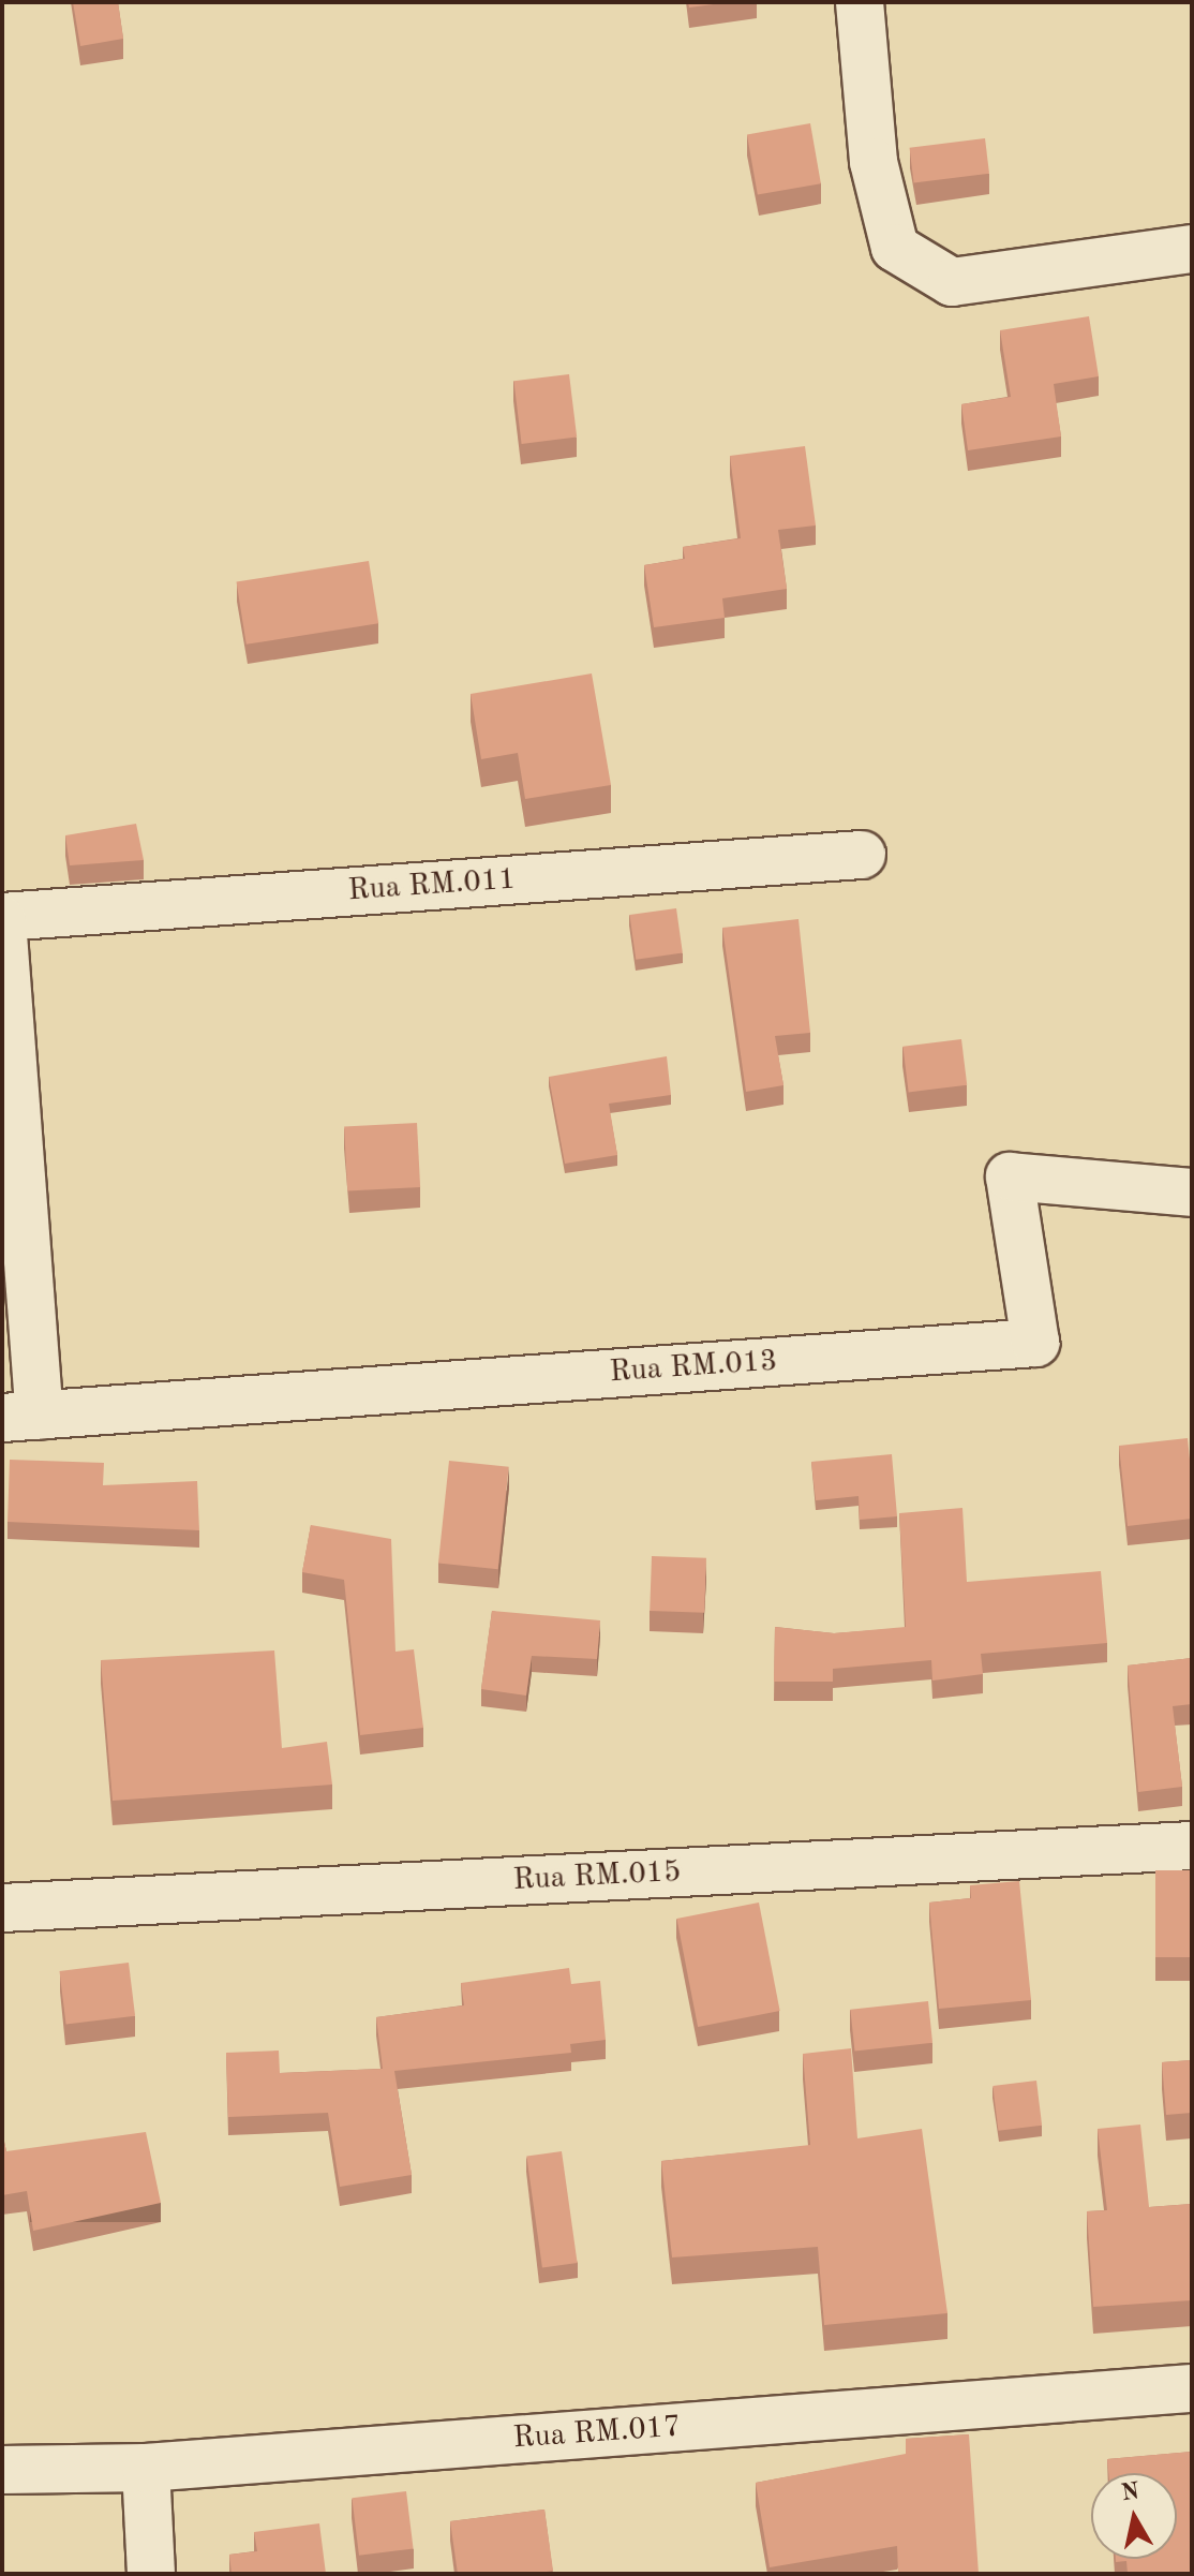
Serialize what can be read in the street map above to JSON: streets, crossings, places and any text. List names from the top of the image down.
{
  "streets": {
    "street": [
      "Rua RM.011",
      "Rua RM.013",
      "Rua RM.015",
      "Rua RM.017"
    ]
  },
  "north": "top"
}
